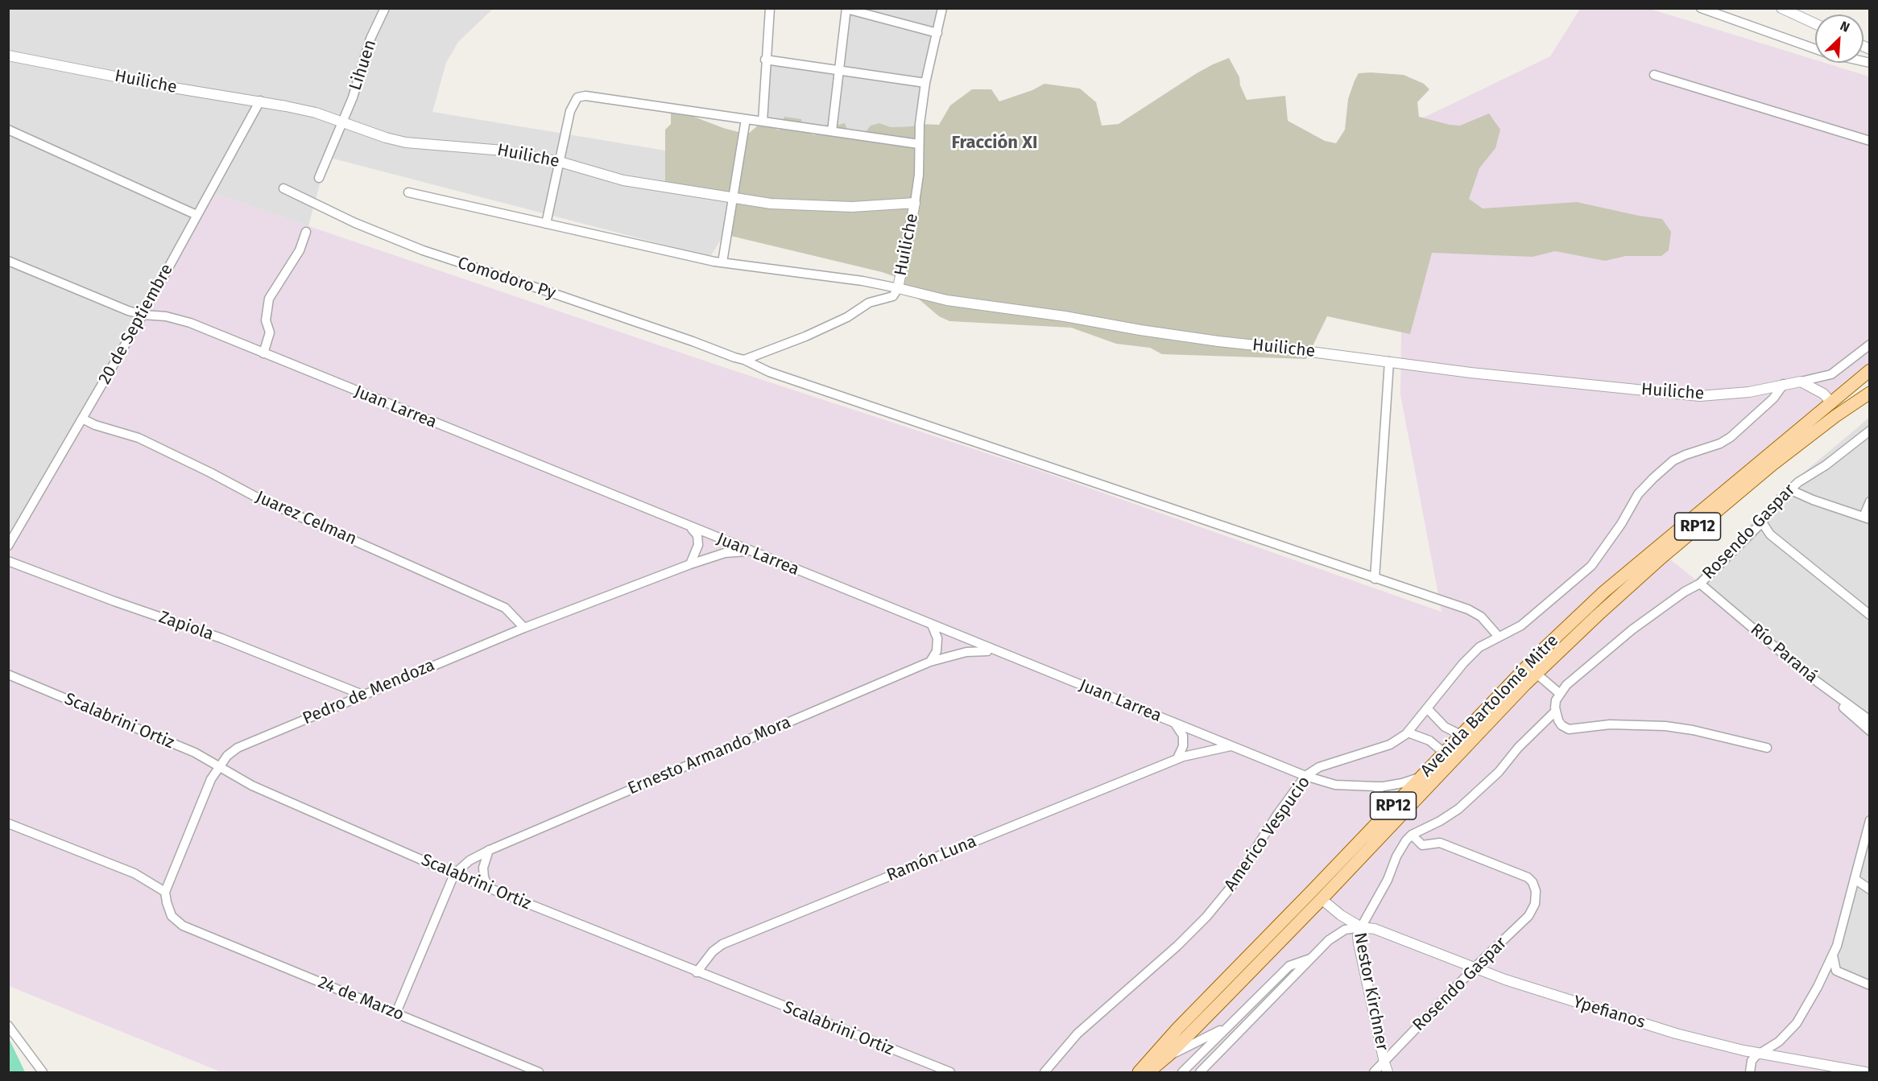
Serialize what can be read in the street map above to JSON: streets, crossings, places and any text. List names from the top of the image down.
{
  "streets": {
    "main road": ["RP12", "Avenida Bartolomé Mitre"],
    "street": [
      "Lihuen",
      "Huiliche",
      "Comodoro Py",
      "20 de Septiembre",
      "Juan Larrea",
      "Juarez Celman",
      "Rosendo Gaspar",
      "Zapiola",
      "Río Paraná",
      "Pedro de Mendoza",
      "Scalabrini Ortiz",
      "Ernesto Armando Mora",
      "Americo Vespucio",
      "Ramón Luna",
      "Nestor Kirchner",
      "24 de Marzo",
      "Ypefianos"
    ]
  },
  "crossings": [
    ["Lihuen", "Huiliche"],
    ["Huiliche", "20 de Septiembre"],
    ["Huiliche", "Americo Vespucio"],
    ["Comodoro Py", "Americo Vespucio"],
    ["20 de Septiembre", "Juan Larrea"],
    ["20 de Septiembre", "Juarez Celman"],
    ["Juan Larrea", "Pedro de Mendoza"],
    ["Juan Larrea", "Avenida Bartolomé Mitre"],
    ["Juan Larrea", "Ernesto Armando Mora"],
    ["Juan Larrea", "Americo Vespucio"],
    ["Juan Larrea", "Ramón Luna"],
    ["Juarez Celman", "Pedro de Mendoza"],
    ["Rosendo Gaspar", "Río Paraná"],
    ["Rosendo Gaspar", "Nestor Kirchner"],
    ["Rosendo Gaspar", "Ypefianos"],
    ["Zapiola", "Pedro de Mendoza"],
    ["Pedro de Mendoza", "Scalabrini Ortiz"],
    ["Pedro de Mendoza", "24 de Marzo"],
    ["Avenida Bartolomé Mitre", "Nestor Kirchner"],
    ["Scalabrini Ortiz", "Ernesto Armando Mora"],
    ["Scalabrini Ortiz", "Ramón Luna"],
    ["Ernesto Armando Mora", "24 de Marzo"],
    ["Nestor Kirchner", "Ypefianos"]
  ],
  "districts": ["Fracción XI"],
  "north": "top right"
}
